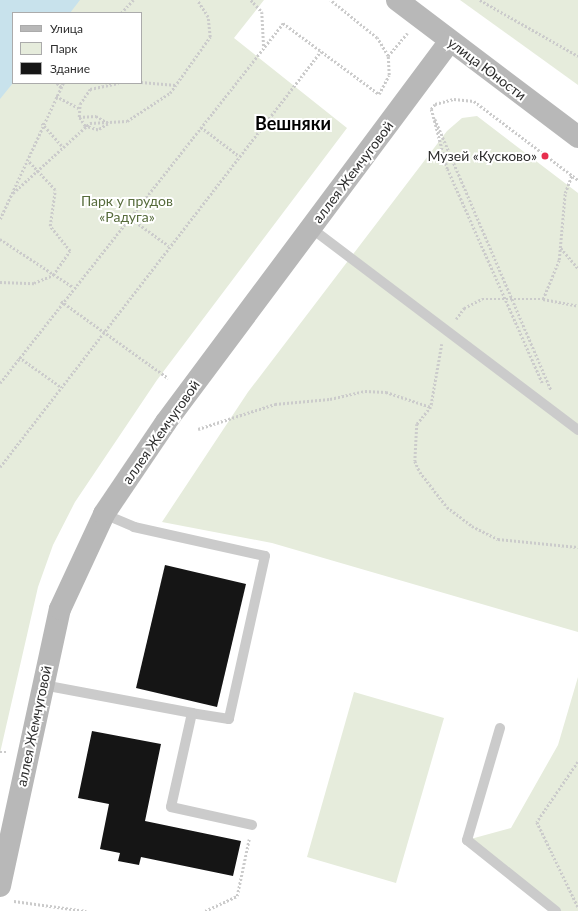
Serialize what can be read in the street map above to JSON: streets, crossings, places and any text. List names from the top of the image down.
{
  "streets": {
    "street": ["улица Юности", "аллея Жемчуговой"]
  },
  "crossings": [
    ["улица Юности", "аллея Жемчуговой"]
  ],
  "districts": ["Вешняки"],
  "parks": ["Парк у прудов «Радуга»"],
  "places": ["Музей «Кусково»"],
  "legend": ["Улица", "Парк", "Здание"]
}
